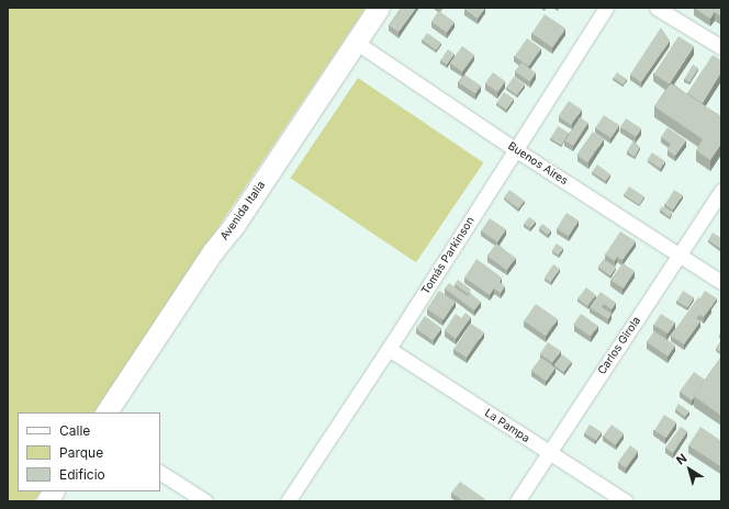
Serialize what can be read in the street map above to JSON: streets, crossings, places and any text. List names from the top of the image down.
{
  "streets": {
    "main road": ["Avenida Italia"],
    "street": [
      "Buenos Aires",
      "Tomás Parkinson",
      "Carlos Girola",
      "La Pampa"
    ]
  },
  "crossings": [
    ["Buenos Aires", "Avenida Italia"],
    ["Buenos Aires", "Tomás Parkinson"],
    ["Buenos Aires", "Carlos Girola"],
    ["Tomás Parkinson", "La Pampa"],
    ["Carlos Girola", "La Pampa"]
  ],
  "legend": ["Calle", "Parque", "Edificio"],
  "north": "top left"
}
